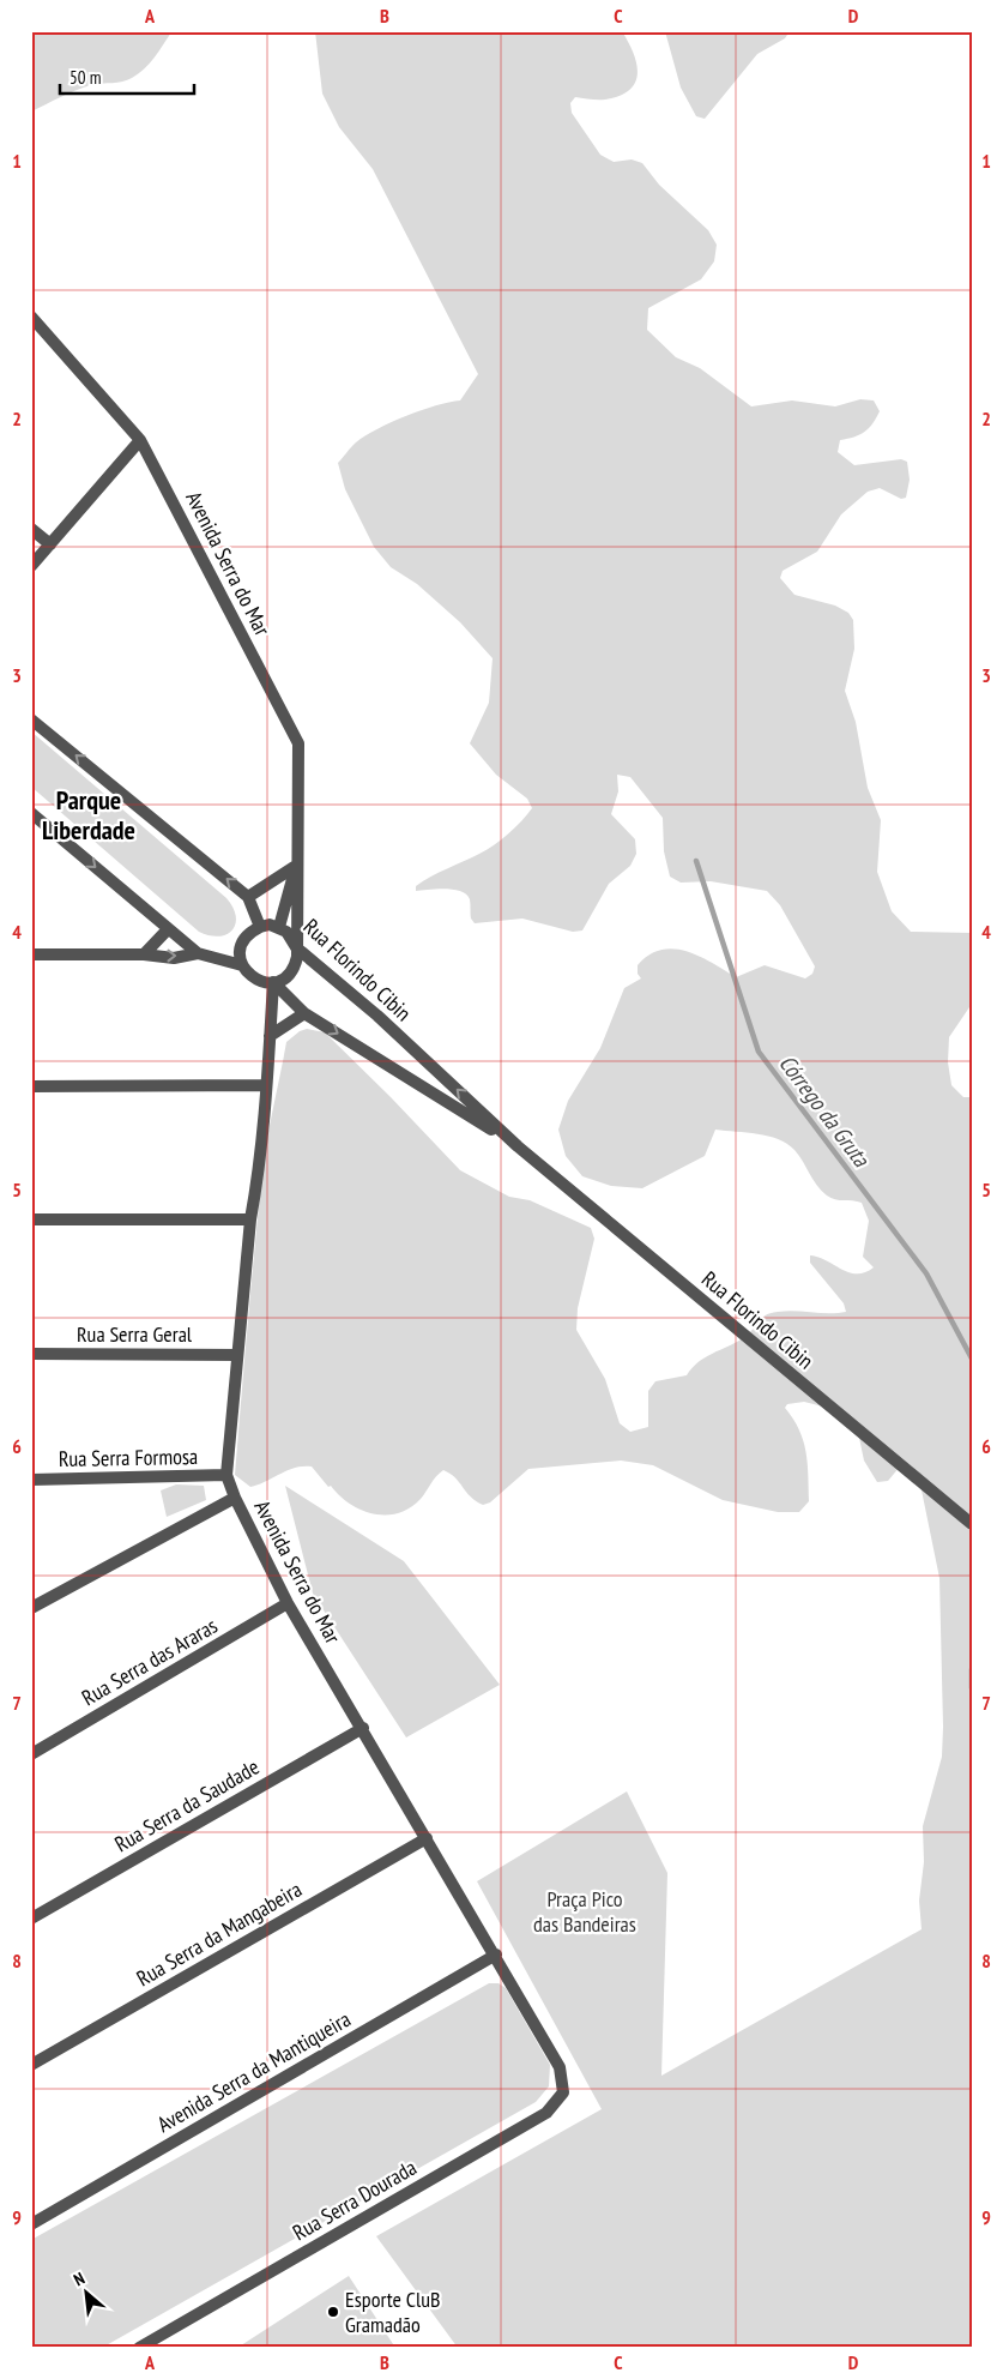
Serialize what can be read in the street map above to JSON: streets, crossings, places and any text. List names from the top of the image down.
{
  "streets": {
    "street": [
      "Avenida Serra do Mar",
      "Rua Florindo Cibin",
      "Rua Serra Geral",
      "Rua Serra Formosa",
      "Rua Serra das Araras",
      "Rua Serra da Saudade",
      "Rua Serra da Mangabeira",
      "Avenida Serra da Mantiqueira",
      "Rua Serra Dourada"
    ]
  },
  "crossings": [
    ["Avenida Serra do Mar", "Rua Florindo Cibin"],
    ["Avenida Serra do Mar", "Rua Serra Geral"],
    ["Avenida Serra do Mar", "Rua Serra Formosa"],
    ["Avenida Serra do Mar", "Rua Serra das Araras"],
    ["Avenida Serra do Mar", "Rua Serra da Saudade"],
    ["Avenida Serra do Mar", "Rua Serra da Mangabeira"],
    ["Avenida Serra do Mar", "Avenida Serra da Mantiqueira"],
    ["Avenida Serra do Mar", "Rua Serra Dourada"]
  ],
  "districts": ["Parque Liberdade"],
  "water": ["Córrego da Gruta"],
  "parks": ["Praça Pico das Bandeiras"],
  "places": ["Esporte CluB Gramadão"],
  "scale_bar": "50 m",
  "north": "top left",
  "grid": {
    "columns": [
      "A",
      "B",
      "C",
      "D"
    ],
    "rows": [
      "1",
      "2",
      "3",
      "4",
      "5",
      "6",
      "7",
      "8",
      "9"
    ]
  }
}
